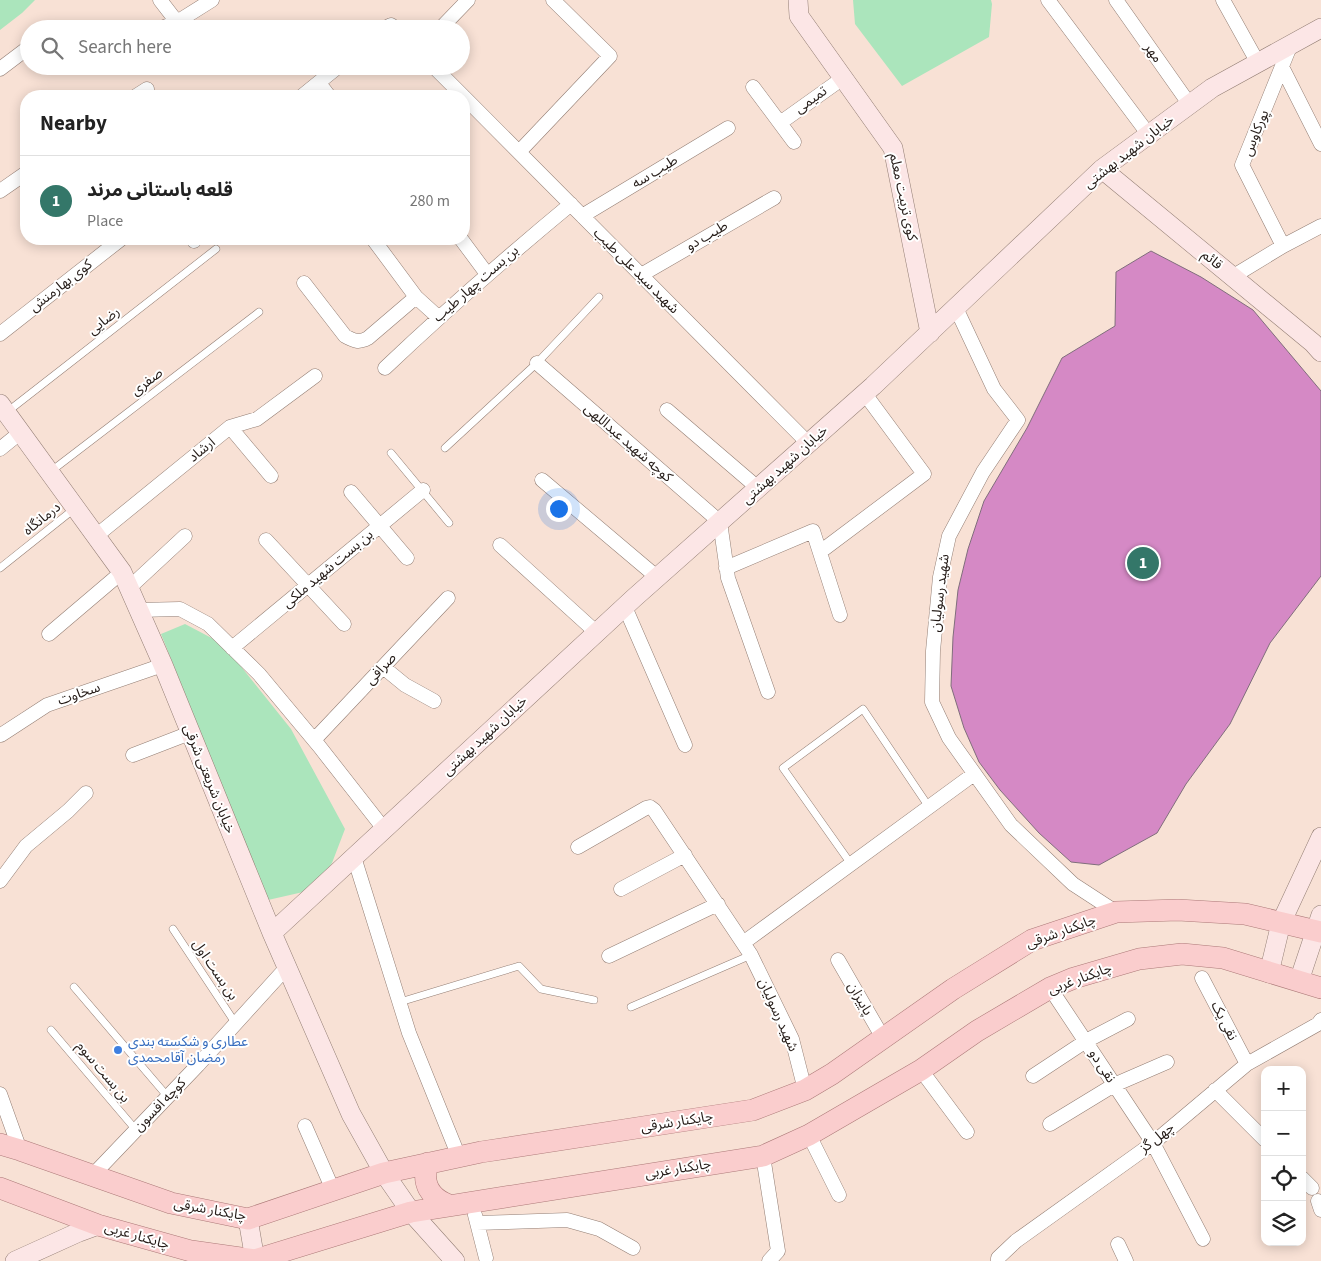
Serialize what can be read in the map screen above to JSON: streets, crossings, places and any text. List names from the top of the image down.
{
  "streets": {
    "main road": ["چایکنار شرقی", "چایکنار غربی"],
    "street": [
      "مهر",
      "تمیمی",
      "پورکاوس",
      "خیابان شهید بهشتی",
      "طیب سه",
      "کوی تربیت معلم",
      "طیب دو",
      "قائم",
      "شهید سید علی طیب",
      "بن بست چهار طیب",
      "کوی بهارمنش",
      "کوچه شهید عبداللهی",
      "ارشاد",
      "بن بست شهید ملکی",
      "شهید رسولیان",
      "صرافی",
      "سخاوت",
      "خیابان شریعتی شرقی",
      "پاییزان",
      "نقی یک",
      "نقی دو",
      "كوچه افسون",
      "چهل گز"
    ],
    "lane": [
      "رضایی",
      "صفری",
      "درمانگاه",
      "بن بست اول",
      "بن بست سوم"
    ]
  },
  "crossings": [
    ["مهر", "خیابان شهید بهشتی"],
    ["تمیمی", "کوی تربیت معلم"],
    ["پورکاوس", "خیابان شهید بهشتی"],
    ["خیابان شهید بهشتی", "کوی تربیت معلم"],
    ["خیابان شهید بهشتی", "قائم"],
    ["خیابان شهید بهشتی", "شهید سید علی طیب"],
    ["خیابان شهید بهشتی", "کوچه شهید عبداللهی"],
    ["خیابان شهید بهشتی", "شهید رسولیان"],
    ["خیابان شهید بهشتی", "خیابان شریعتی شرقی"],
    ["طیب سه", "شهید سید علی طیب"],
    ["طیب دو", "شهید سید علی طیب"],
    ["شهید سید علی طیب", "بن بست چهار طیب"],
    ["رضایی", "خیابان شریعتی شرقی"],
    ["صفری", "خیابان شریعتی شرقی"],
    ["ارشاد", "خیابان شریعتی شرقی"],
    ["درمانگاه", "خیابان شریعتی شرقی"],
    ["شهید رسولیان", "چایکنار شرقی"],
    ["سخاوت", "خیابان شریعتی شرقی"],
    ["خیابان شریعتی شرقی", "چایکنار شرقی"],
    ["خیابان شریعتی شرقی", "چایکنار غربی"],
    ["خیابان شریعتی شرقی", "كوچه افسون"],
    ["چایکنار شرقی", "پاییزان"],
    ["چایکنار شرقی", "كوچه افسون"],
    ["بن بست اول", "كوچه افسون"],
    ["چایکنار غربی", "نقی دو"],
    ["نقی یک", "چهل گز"],
    ["نقی دو", "چهل گز"],
    ["بن بست سوم", "كوچه افسون"]
  ],
  "places": ["عطاری و شکسته بندی رمضان آقامحمدی"],
  "page": {
    "search": "Search here",
    "heading": "Nearby",
    "list": [
      {
        "mark": "1",
        "name": "قلعه باستانی مرند",
        "note": "Place",
        "value": "280 m"
      }
    ],
    "pins": "1",
    "map_buttons": ["+", "−"]
  }
}
